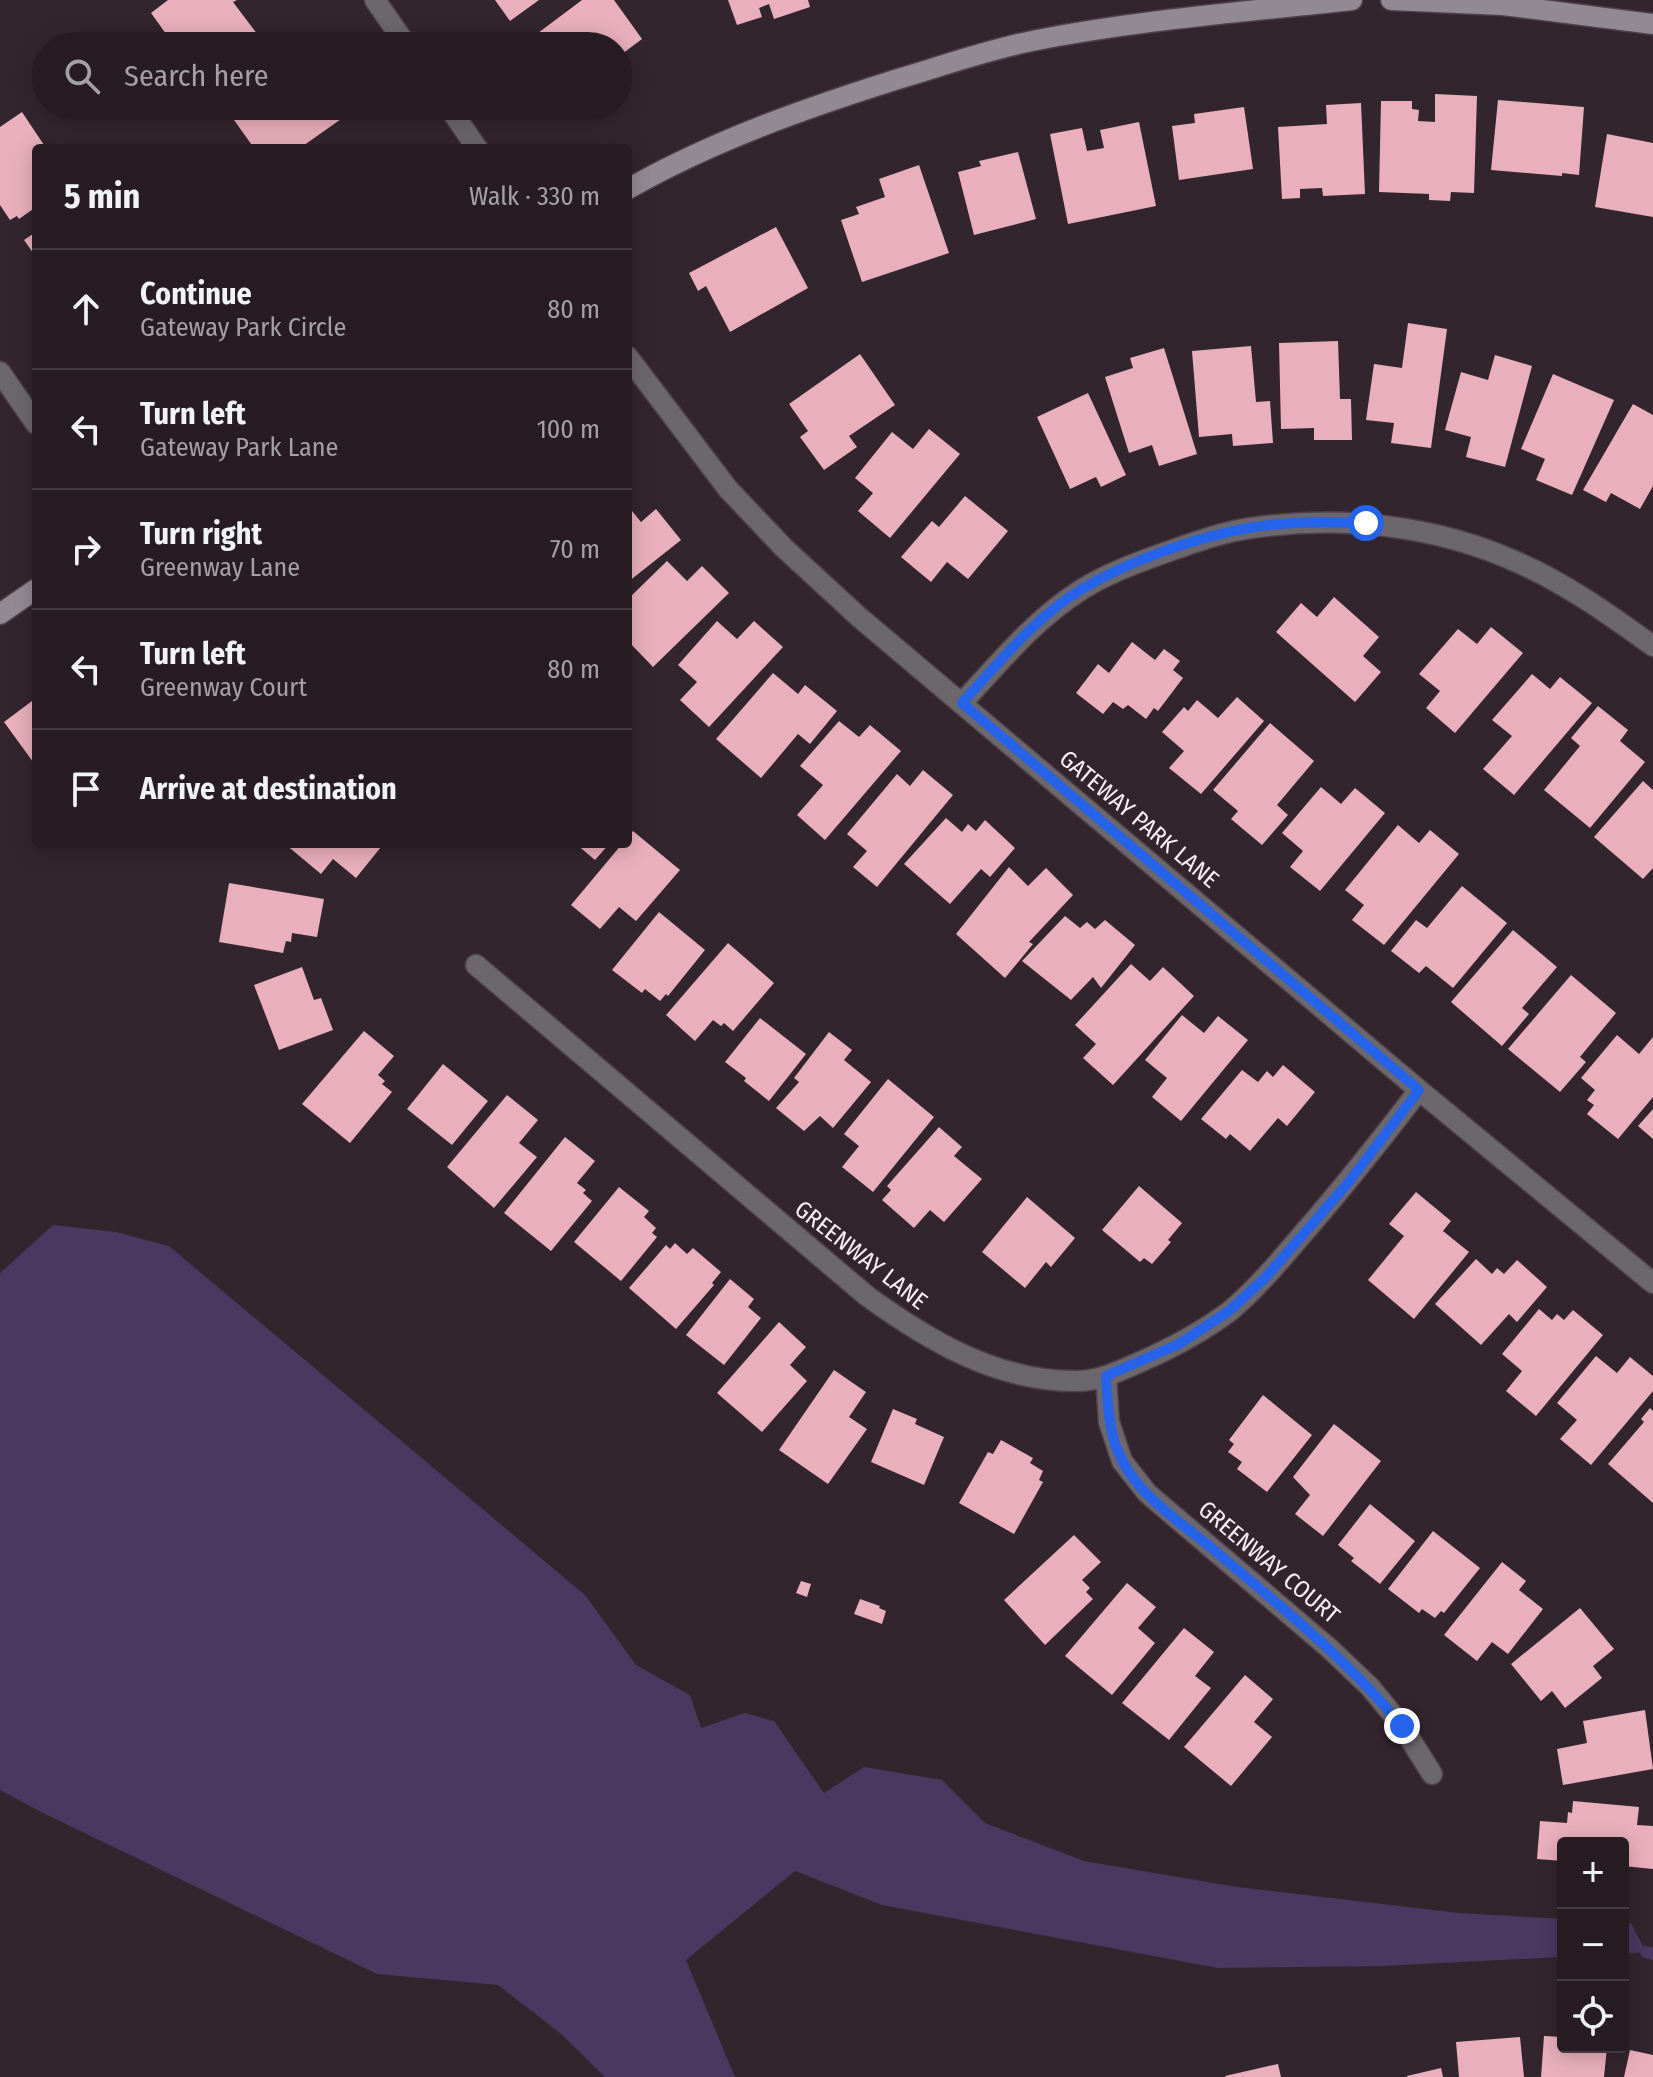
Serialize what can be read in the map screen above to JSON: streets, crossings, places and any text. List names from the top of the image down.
{
  "streets": {
    "street": ["GATEWAY PARK LANE", "GREENWAY LANE", "GREENWAY COURT"]
  },
  "crossings": [
    ["GATEWAY PARK LANE", "GREENWAY LANE"],
    ["GREENWAY LANE", "GREENWAY COURT"]
  ],
  "page": {
    "search": "Search here",
    "heading": ["5 min", "Walk · 330 m"],
    "list": [
      ["Continue", "Gateway Park Circle", "80 m"],
      ["Turn left", "Gateway Park Lane", "100 m"],
      ["Turn right", "Greenway Lane", "70 m"],
      ["Turn left", "Greenway Court", "80 m"],
      "Arrive at destination"
    ],
    "map_buttons": ["+", "−"]
  }
}
